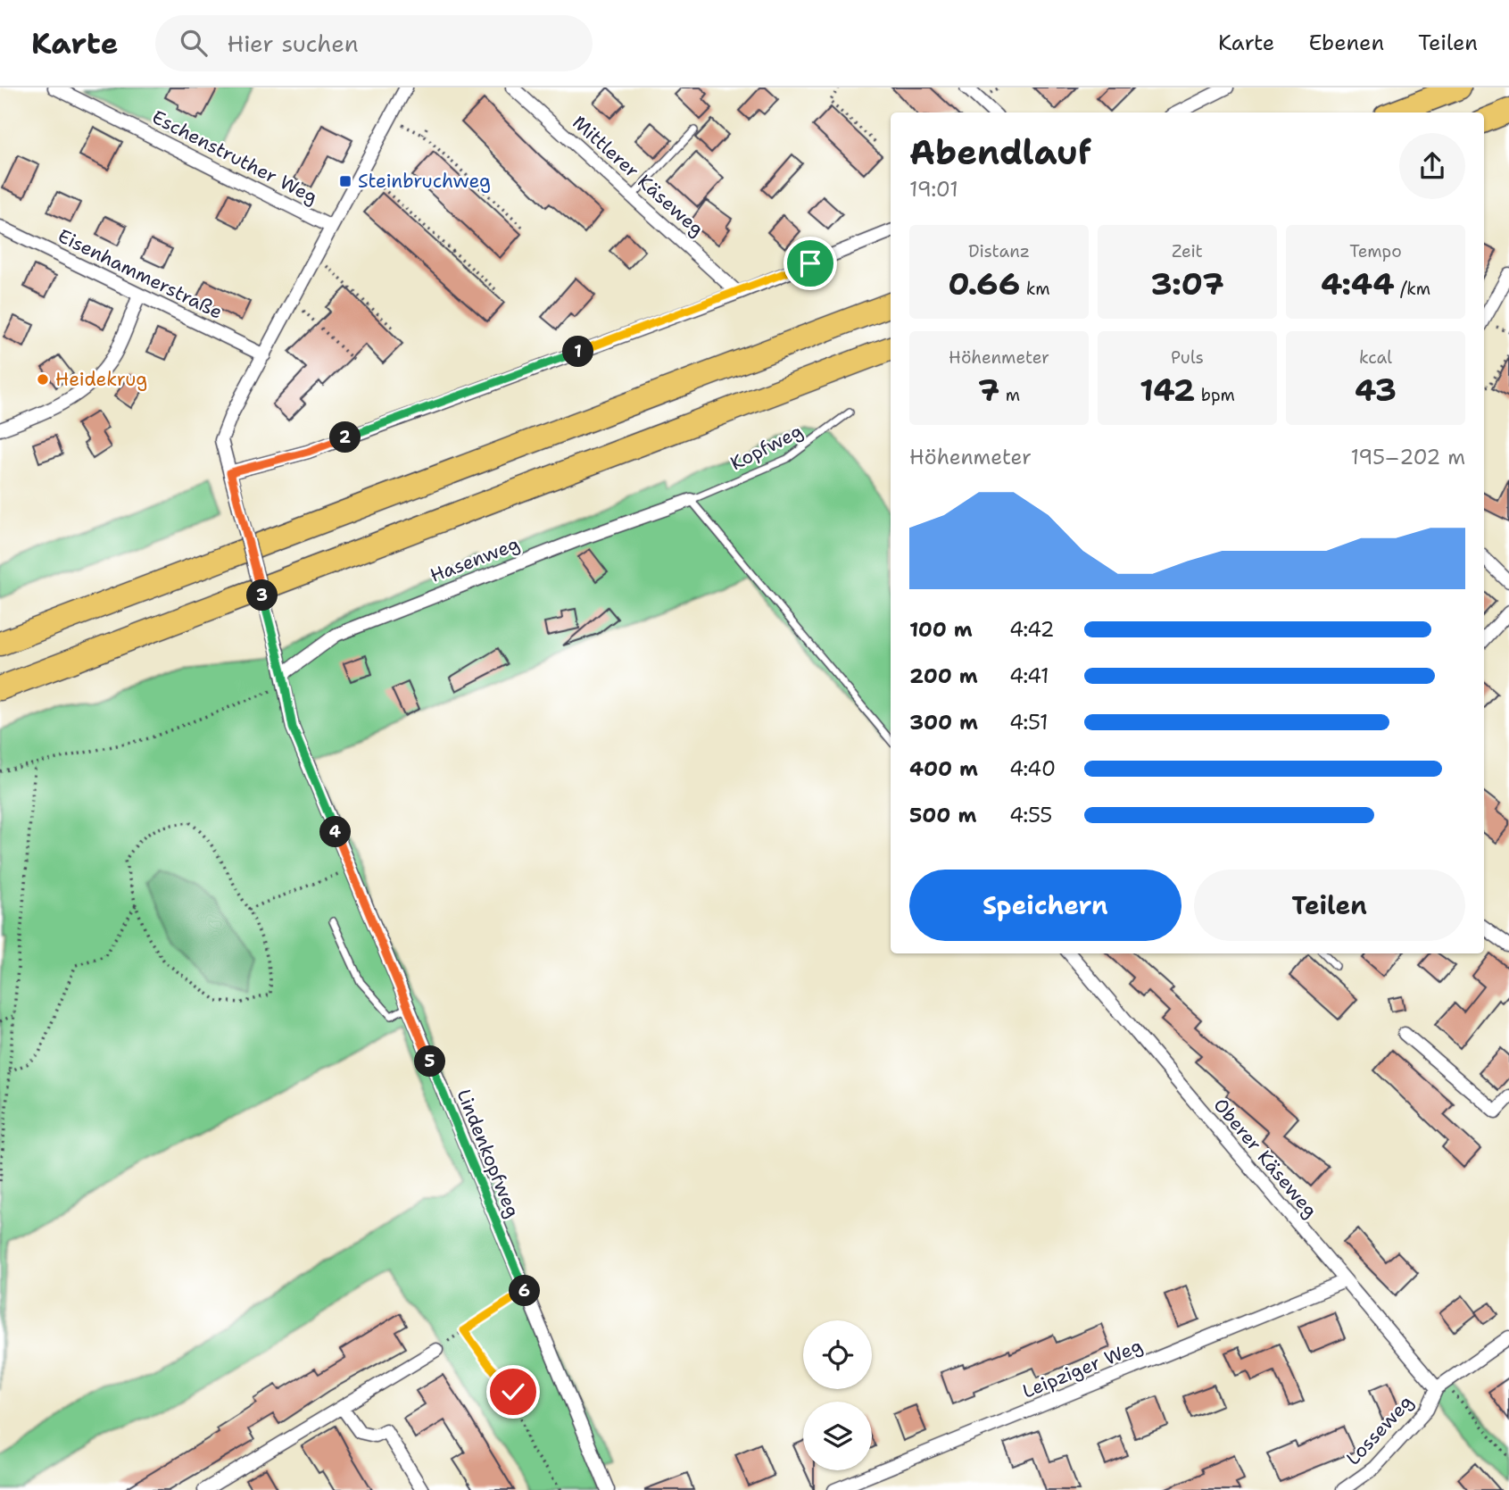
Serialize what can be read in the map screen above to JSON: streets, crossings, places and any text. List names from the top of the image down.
{
  "streets": {
    "street": [
      "Eschenstruther Weg",
      "Mittlerer Käseweg",
      "Eisenhammerstraße",
      "Hasenweg",
      "Lindenkopfweg",
      "Oberer Käseweg",
      "Leipziger Weg",
      "Losseweg"
    ],
    "lane": ["Kopfweg"]
  },
  "crossings": [
    ["Kopfweg", "Hasenweg"],
    ["Hasenweg", "Lindenkopfweg"],
    ["Oberer Käseweg", "Leipziger Weg"],
    ["Oberer Käseweg", "Losseweg"]
  ],
  "places": {
    "transit": ["Steinbruchweg"],
    "other": ["Heidekrug"]
  },
  "page": {
    "header": "Karte",
    "search": "Hier suchen",
    "nav": ["Karte", "Ebenen", "Teilen"],
    "heading": ["Abendlauf", "19:01"],
    "stats": [
      ["Distanz", "0.66 km"],
      ["Zeit", "3:07"],
      ["Tempo", "4:44 /km"],
      ["Höhenmeter", "7 m"],
      ["Puls", "142 bpm"],
      ["kcal", "43"]
    ],
    "pins": [
      "1",
      "2",
      "3",
      "4",
      "5",
      "6"
    ],
    "chart": ["Höhenmeter", "195–202 m"],
    "list": [
      {
        "name": "100 m",
        "note": "4:42"
      },
      {
        "name": "200 m",
        "note": "4:41"
      },
      {
        "name": "300 m",
        "note": "4:51"
      },
      {
        "name": "400 m",
        "note": "4:40"
      },
      {
        "name": "500 m",
        "note": "4:55"
      }
    ],
    "buttons": ["Speichern", "Teilen"]
  }
}
